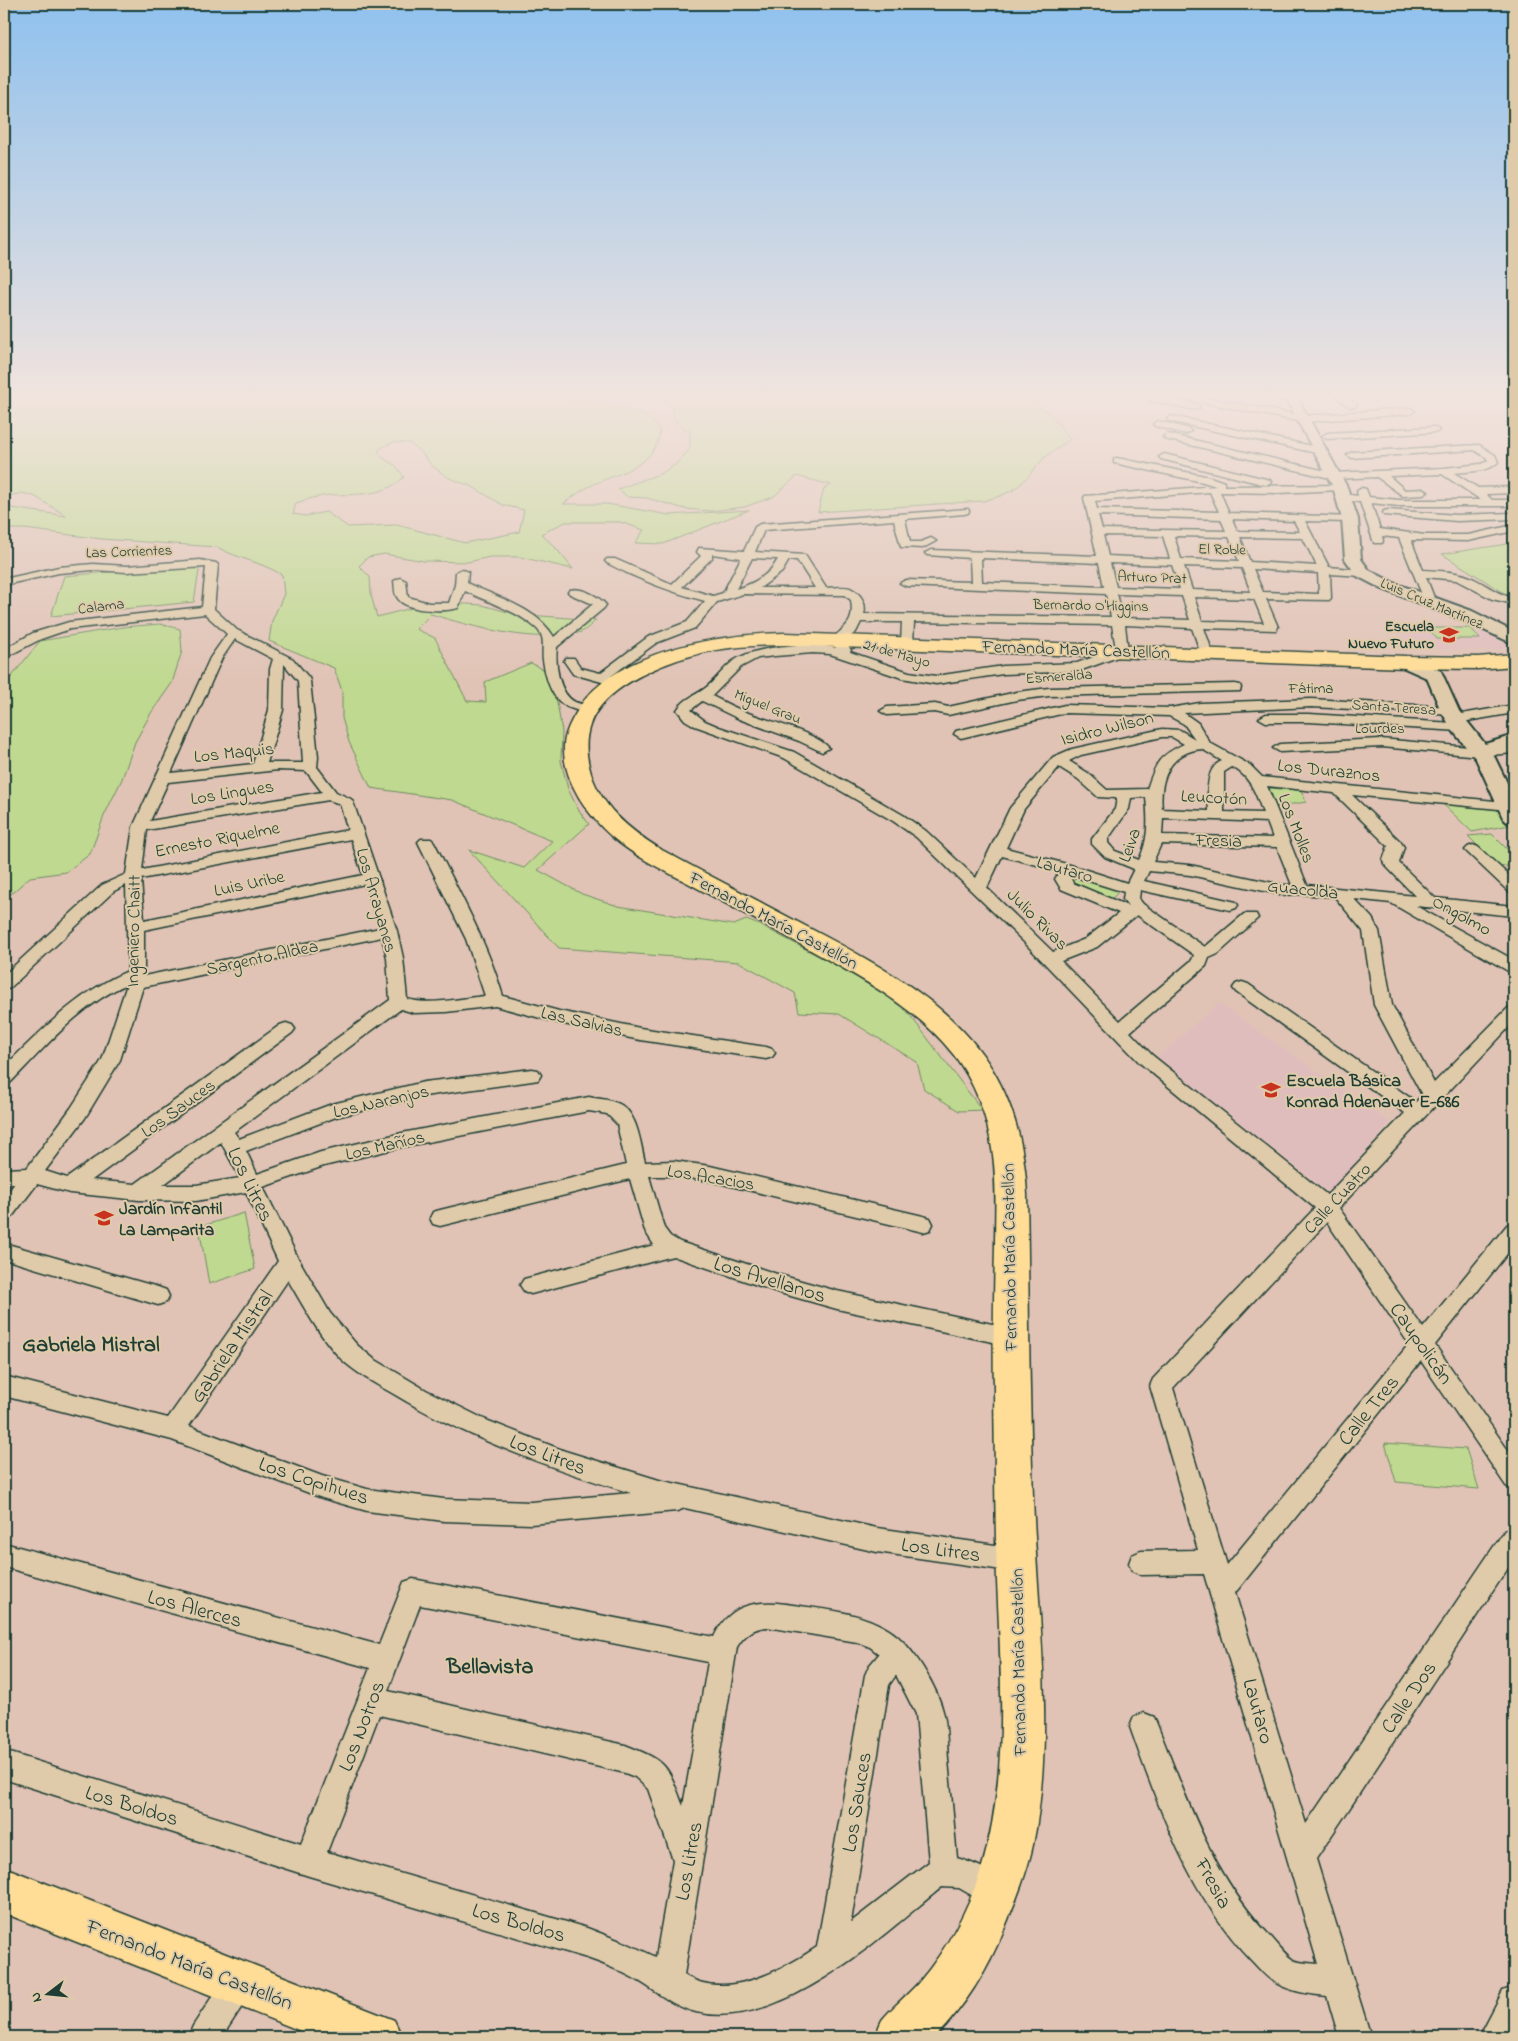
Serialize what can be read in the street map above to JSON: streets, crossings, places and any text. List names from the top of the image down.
{
  "streets": {
    "main road": ["Fernando María Castellón"],
    "street": [
      "El Roble",
      "Las Corrientes",
      "Arturo Prat",
      "Luis Cruz Martínez",
      "Bernardo O'Higgins",
      "Calama",
      "21 de Mayo",
      "Esmeralda",
      "Fátima",
      "Miguel Grau",
      "Santa Teresa",
      "Isidro Wilson",
      "Lourdes",
      "Los Maquis",
      "Los Duraznos",
      "Los Lingues",
      "Leucotón",
      "Los Molles",
      "Ernesto Riquelme",
      "Fresia",
      "Leiva",
      "Lautaro",
      "Luis Uribe",
      "Guacolda",
      "Los Arrayanes",
      "Ongolmo",
      "Julio Rivas",
      "Ingeniero Chaitt",
      "Sargento Aldea",
      "Las Salvias",
      "Los Naranjos",
      "Los Sauces",
      "Los Mañíos",
      "Los Acacios",
      "Los Litres",
      "Calle Cuatro",
      "Los Avellanos",
      "Caupolicán",
      "Gabriela Mistral",
      "Calle Tres",
      "Los Copihues",
      "Los Alerces",
      "Calle Dos",
      "Los Notros",
      "Los Boldos"
    ]
  },
  "crossings": [
    ["El Roble", "Arturo Prat"],
    ["El Roble", "Luis Cruz Martínez"],
    ["Las Corrientes", "Calama"],
    ["Arturo Prat", "Bernardo O'Higgins"],
    ["Bernardo O'Higgins", "Fernando María Castellón"],
    ["Fernando María Castellón", "21 de Mayo"],
    ["Fernando María Castellón", "Los Litres"],
    ["Fernando María Castellón", "Los Avellanos"],
    ["21 de Mayo", "Miguel Grau"],
    ["21 de Mayo", "Julio Rivas"],
    ["Fátima", "Santa Teresa"],
    ["Fátima", "Los Duraznos"],
    ["Isidro Wilson", "Los Duraznos"],
    ["Isidro Wilson", "Leiva"],
    ["Isidro Wilson", "Lautaro"],
    ["Isidro Wilson", "Julio Rivas"],
    ["Los Maquis", "Los Arrayanes"],
    ["Los Maquis", "Ingeniero Chaitt"],
    ["Los Duraznos", "Los Molles"],
    ["Los Duraznos", "Leiva"],
    ["Los Lingues", "Los Arrayanes"],
    ["Los Lingues", "Ingeniero Chaitt"],
    ["Leucotón", "Los Molles"],
    ["Leucotón", "Leiva"],
    ["Los Molles", "Fresia"],
    ["Los Molles", "Guacolda"],
    ["Ernesto Riquelme", "Los Arrayanes"],
    ["Ernesto Riquelme", "Ingeniero Chaitt"],
    ["Fresia", "Leiva"],
    ["Fresia", "Lautaro"],
    ["Leiva", "Lautaro"],
    ["Leiva", "Guacolda"],
    ["Lautaro", "Calle Cuatro"],
    ["Lautaro", "Calle Tres"],
    ["Lautaro", "Calle Dos"],
    ["Luis Uribe", "Los Arrayanes"],
    ["Luis Uribe", "Ingeniero Chaitt"],
    ["Guacolda", "Ongolmo"],
    ["Los Arrayanes", "Sargento Aldea"],
    ["Los Arrayanes", "Las Salvias"],
    ["Julio Rivas", "Calle Cuatro"],
    ["Julio Rivas", "Caupolicán"],
    ["Ingeniero Chaitt", "Sargento Aldea"],
    ["Ingeniero Chaitt", "Los Mañíos"],
    ["Los Naranjos", "Los Litres"],
    ["Los Sauces", "Los Mañíos"],
    ["Los Sauces", "Los Boldos"],
    ["Los Mañíos", "Los Acacios"],
    ["Los Mañíos", "Los Litres"],
    ["Los Mañíos", "Los Avellanos"],
    ["Los Litres", "Gabriela Mistral"],
    ["Los Litres", "Los Copihues"],
    ["Los Litres", "Los Notros"],
    ["Los Litres", "Los Boldos"],
    ["Calle Cuatro", "Caupolicán"],
    ["Caupolicán", "Calle Tres"],
    ["Gabriela Mistral", "Los Copihues"],
    ["Los Alerces", "Los Notros"],
    ["Los Notros", "Los Boldos"]
  ],
  "districts": ["Gabriela Mistral", "Bellavista"],
  "places": {
    "school or university": ["Escuela Nuevo Futuro", "Escuela Básica Konrad Adenauer E-686", "Jardín Infantil La Lamparita"]
  },
  "north": "left"
}
